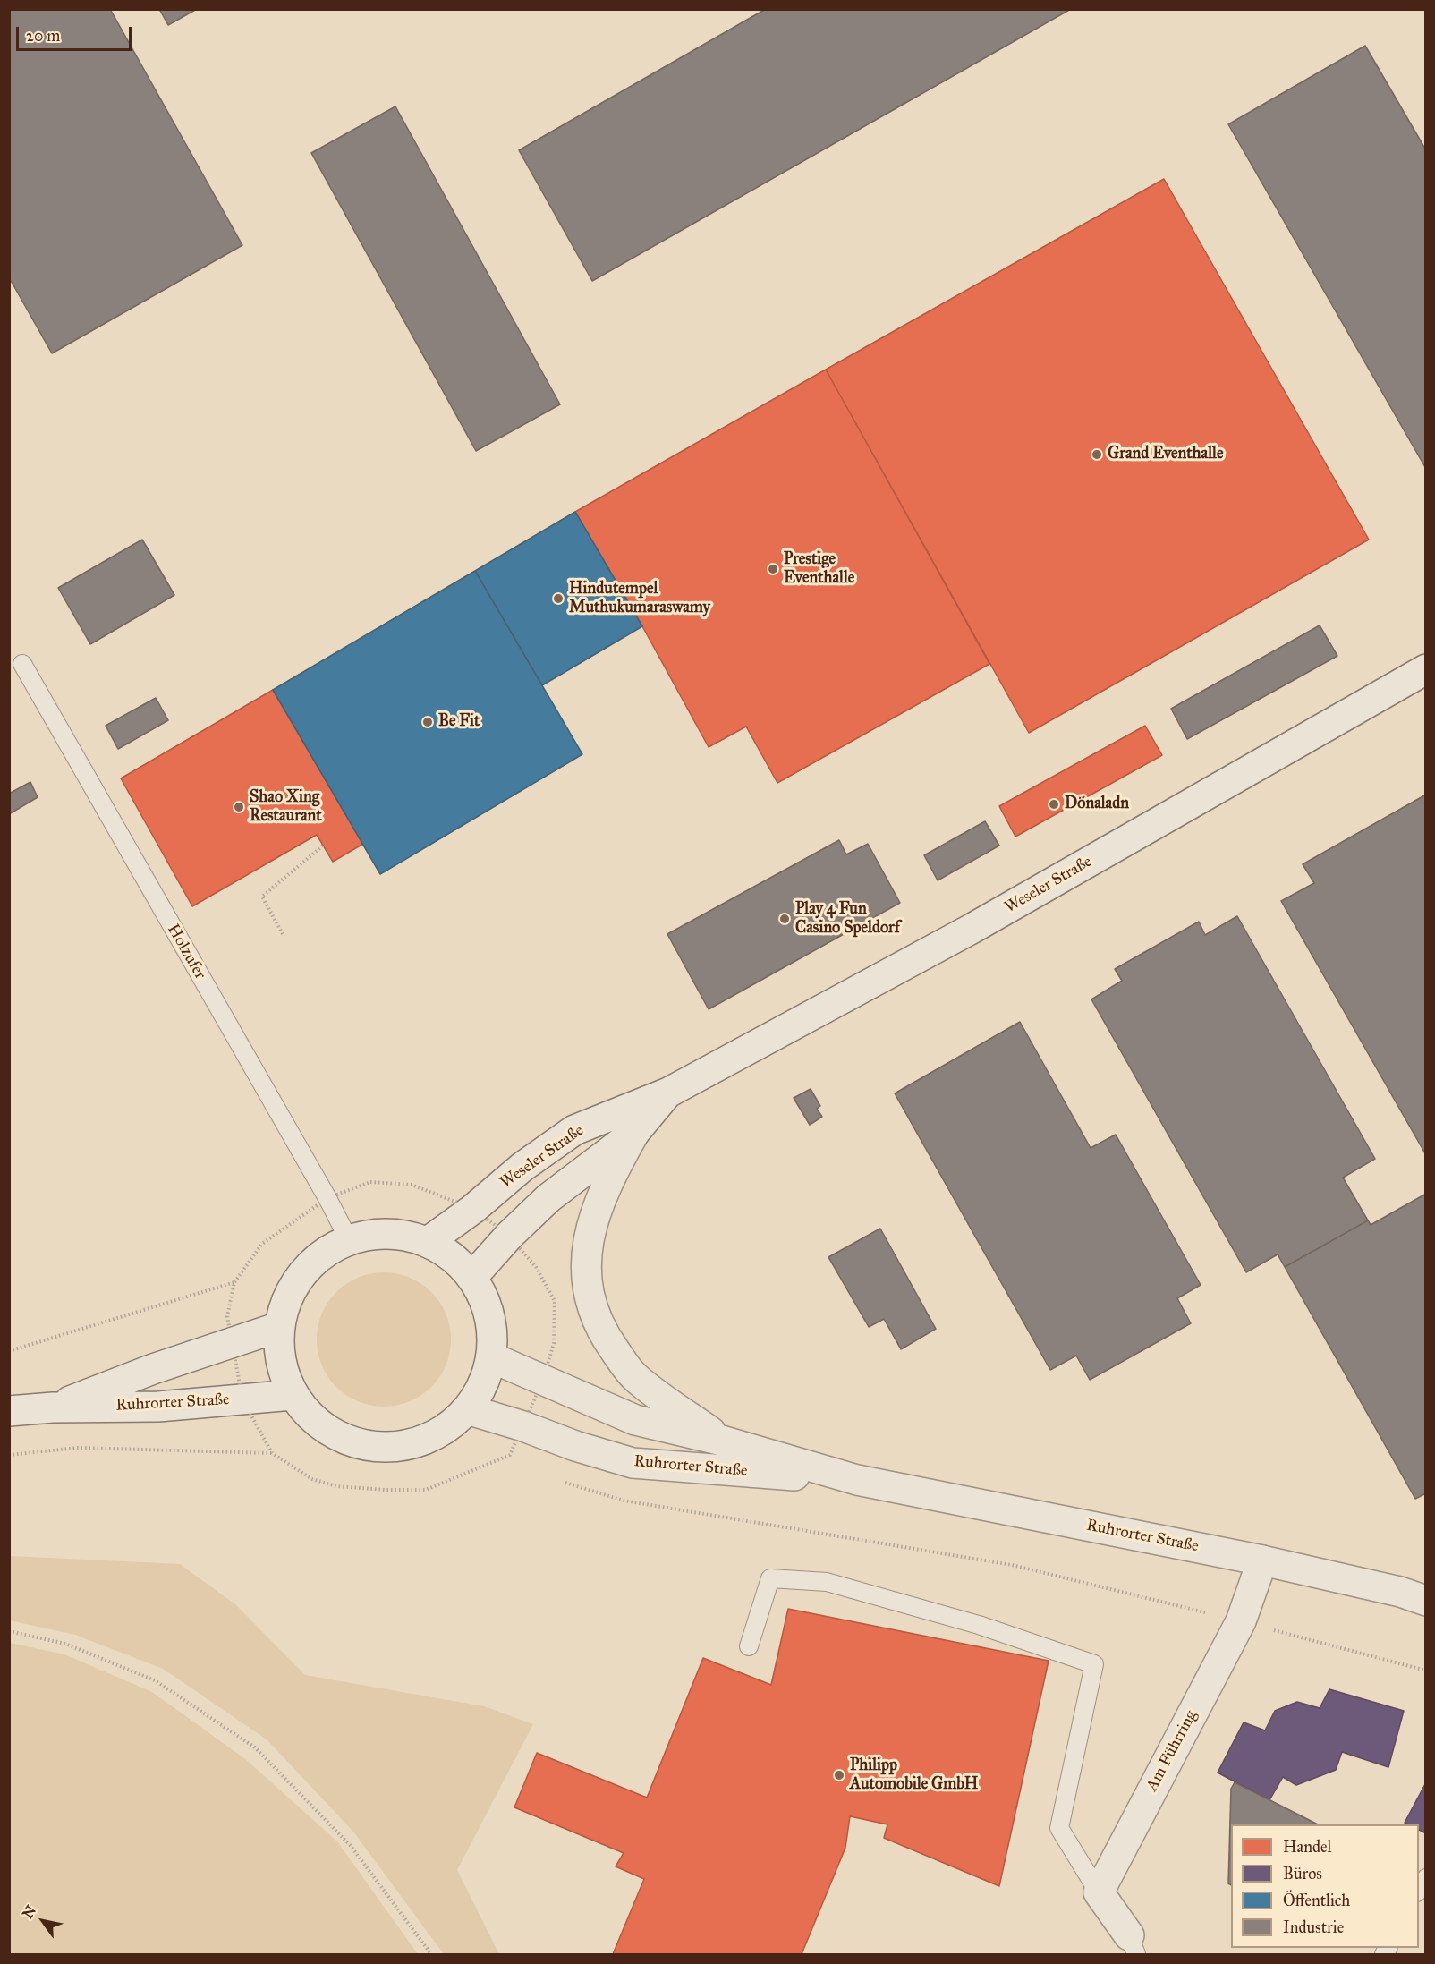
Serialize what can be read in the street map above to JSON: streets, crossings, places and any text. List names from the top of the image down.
{
  "streets": {
    "main road": ["Weseler Straße", "Ruhrorter Straße", "Am Führring"],
    "lane": ["Holzufer"]
  },
  "crossings": [
    ["Weseler Straße", "Ruhrorter Straße"],
    ["Ruhrorter Straße", "Am Führring"]
  ],
  "places": [
    "Grand Eventhalle",
    "Prestige Eventhalle",
    "Hindutempel Muthukumaraswamy",
    "Be Fit",
    "Dönaladn",
    "Shao Xing Restaurant",
    "Play 4 Fun Casino Speldorf",
    "Philipp Automobile GmbH"
  ],
  "legend": [
    "Handel",
    "Büros",
    "Öffentlich",
    "Industrie"
  ],
  "scale_bar": "20 m",
  "north": "top left"
}
